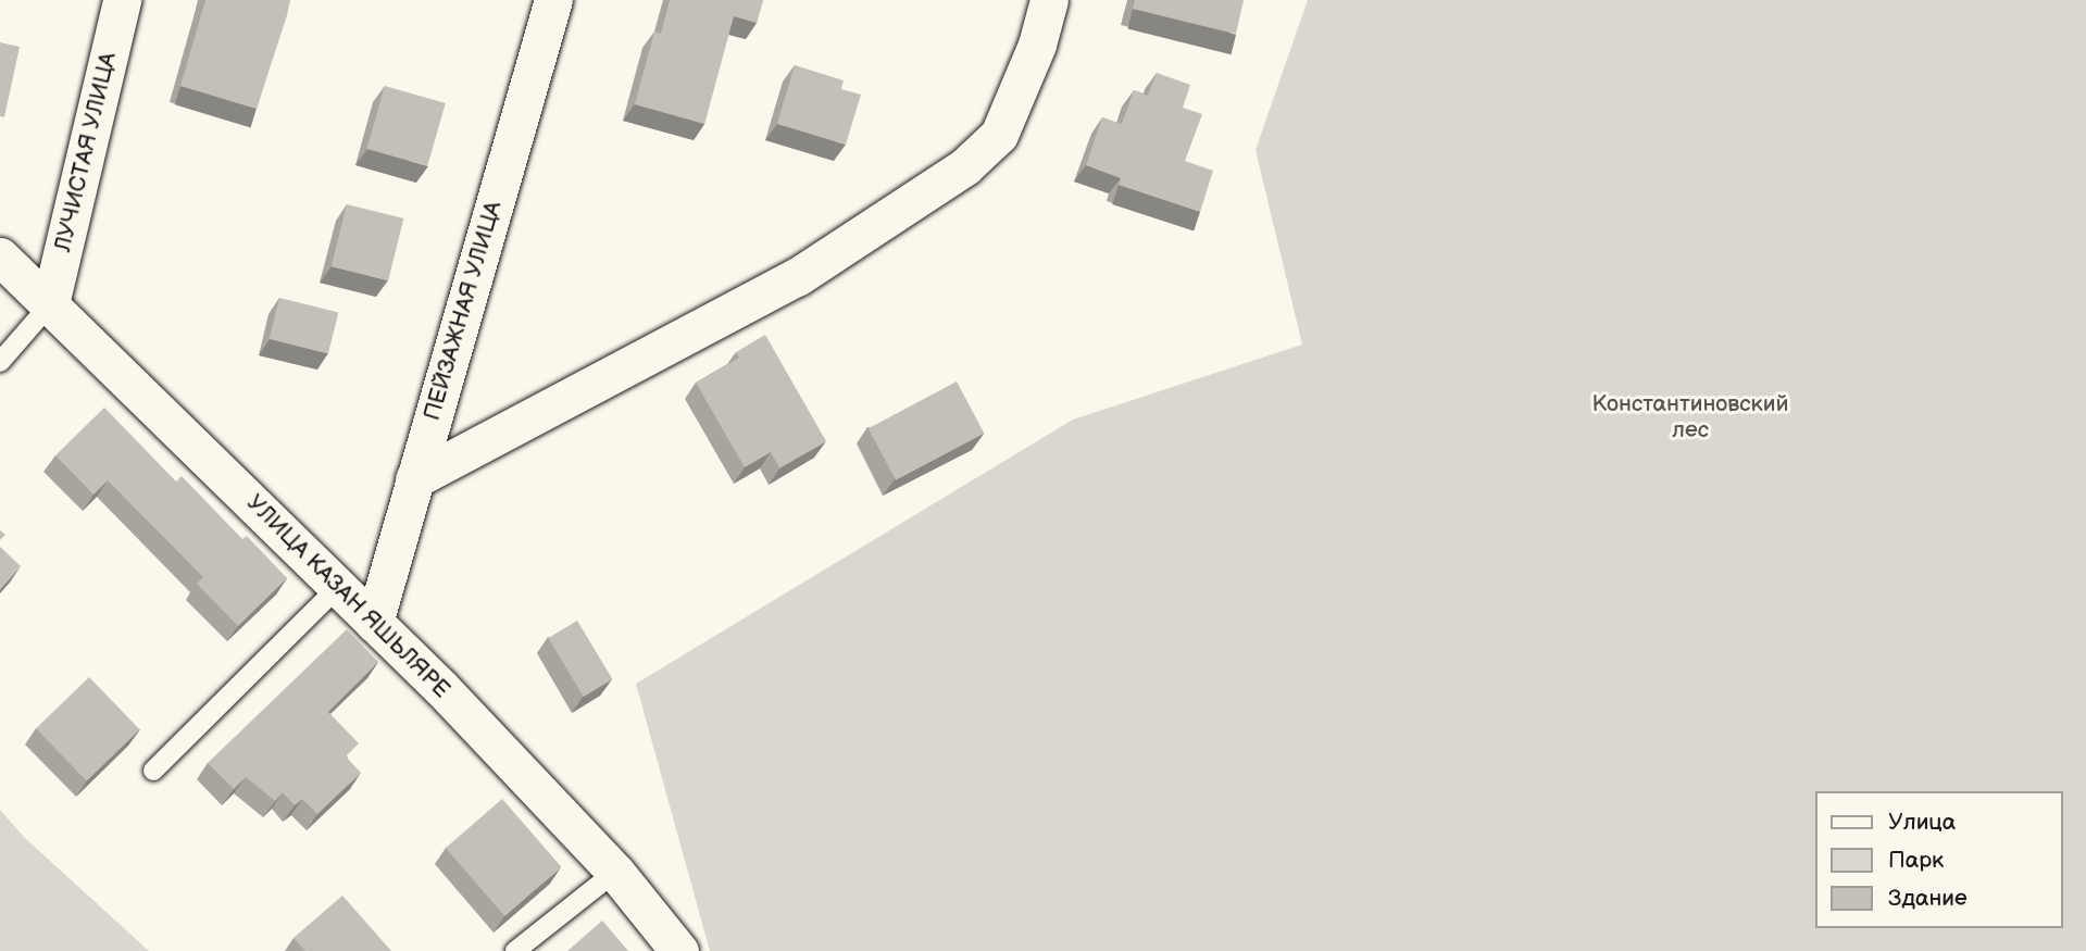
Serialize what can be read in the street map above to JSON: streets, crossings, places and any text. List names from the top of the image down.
{
  "streets": {
    "street": ["ЛУЧИСТАЯ УЛИЦА", "ПЕЙЗАЖНАЯ УЛИЦА", "УЛИЦА КАЗАН ЯШЬЛЯРЕ"]
  },
  "crossings": [
    ["ЛУЧИСТАЯ УЛИЦА", "УЛИЦА КАЗАН ЯШЬЛЯРЕ"],
    ["ПЕЙЗАЖНАЯ УЛИЦА", "УЛИЦА КАЗАН ЯШЬЛЯРЕ"]
  ],
  "parks": ["Константиновский лес"],
  "legend": ["Улица", "Парк", "Здание"]
}
